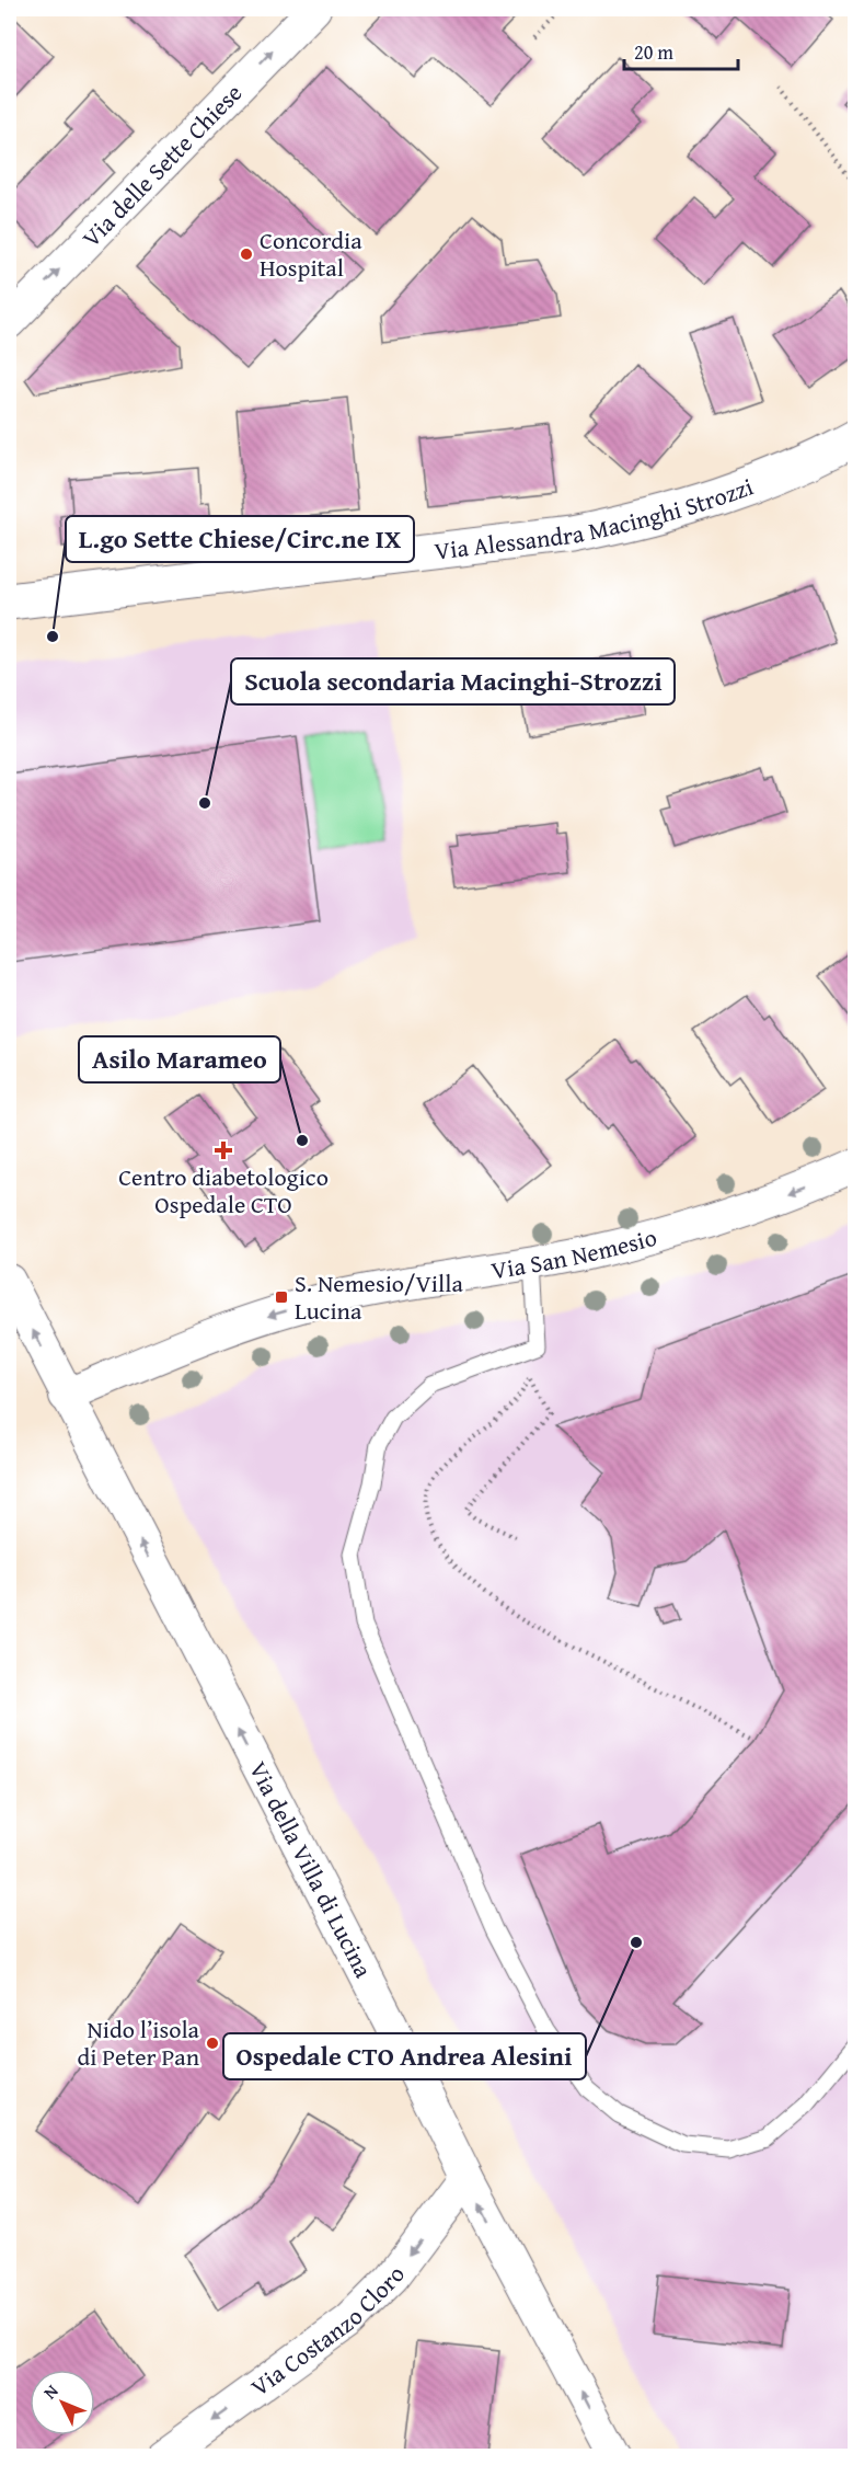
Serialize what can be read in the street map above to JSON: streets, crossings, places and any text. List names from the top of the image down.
{
  "streets": {
    "street": [
      "Via delle Sette Chiese",
      "Via Alessandra Macinghi Strozzi",
      "Via San Nemesio",
      "Via della Villa di Lucina",
      "Via Costanzo Cloro"
    ]
  },
  "crossings": [
    ["Via San Nemesio", "Via della Villa di Lucina"],
    ["Via della Villa di Lucina", "Via Costanzo Cloro"]
  ],
  "one_way": [
    "Via delle Sette Chiese",
    "Via San Nemesio",
    "Via della Villa di Lucina",
    "Via Costanzo Cloro"
  ],
  "places": {
    "other": [
      "Concordia Hospital",
      "L.go Sette Chiese/Circ.ne IX",
      "Scuola secondaria Macinghi-Strozzi",
      "Asilo Marameo",
      "Ospedale CTO Andrea Alesini",
      "Nido l’isola di Peter Pan"
    ],
    "health": ["Centro diabetologico Ospedale CTO"],
    "transit": ["S. Nemesio/Villa Lucina"]
  },
  "scale_bar": "20 m",
  "north": "top left"
}
